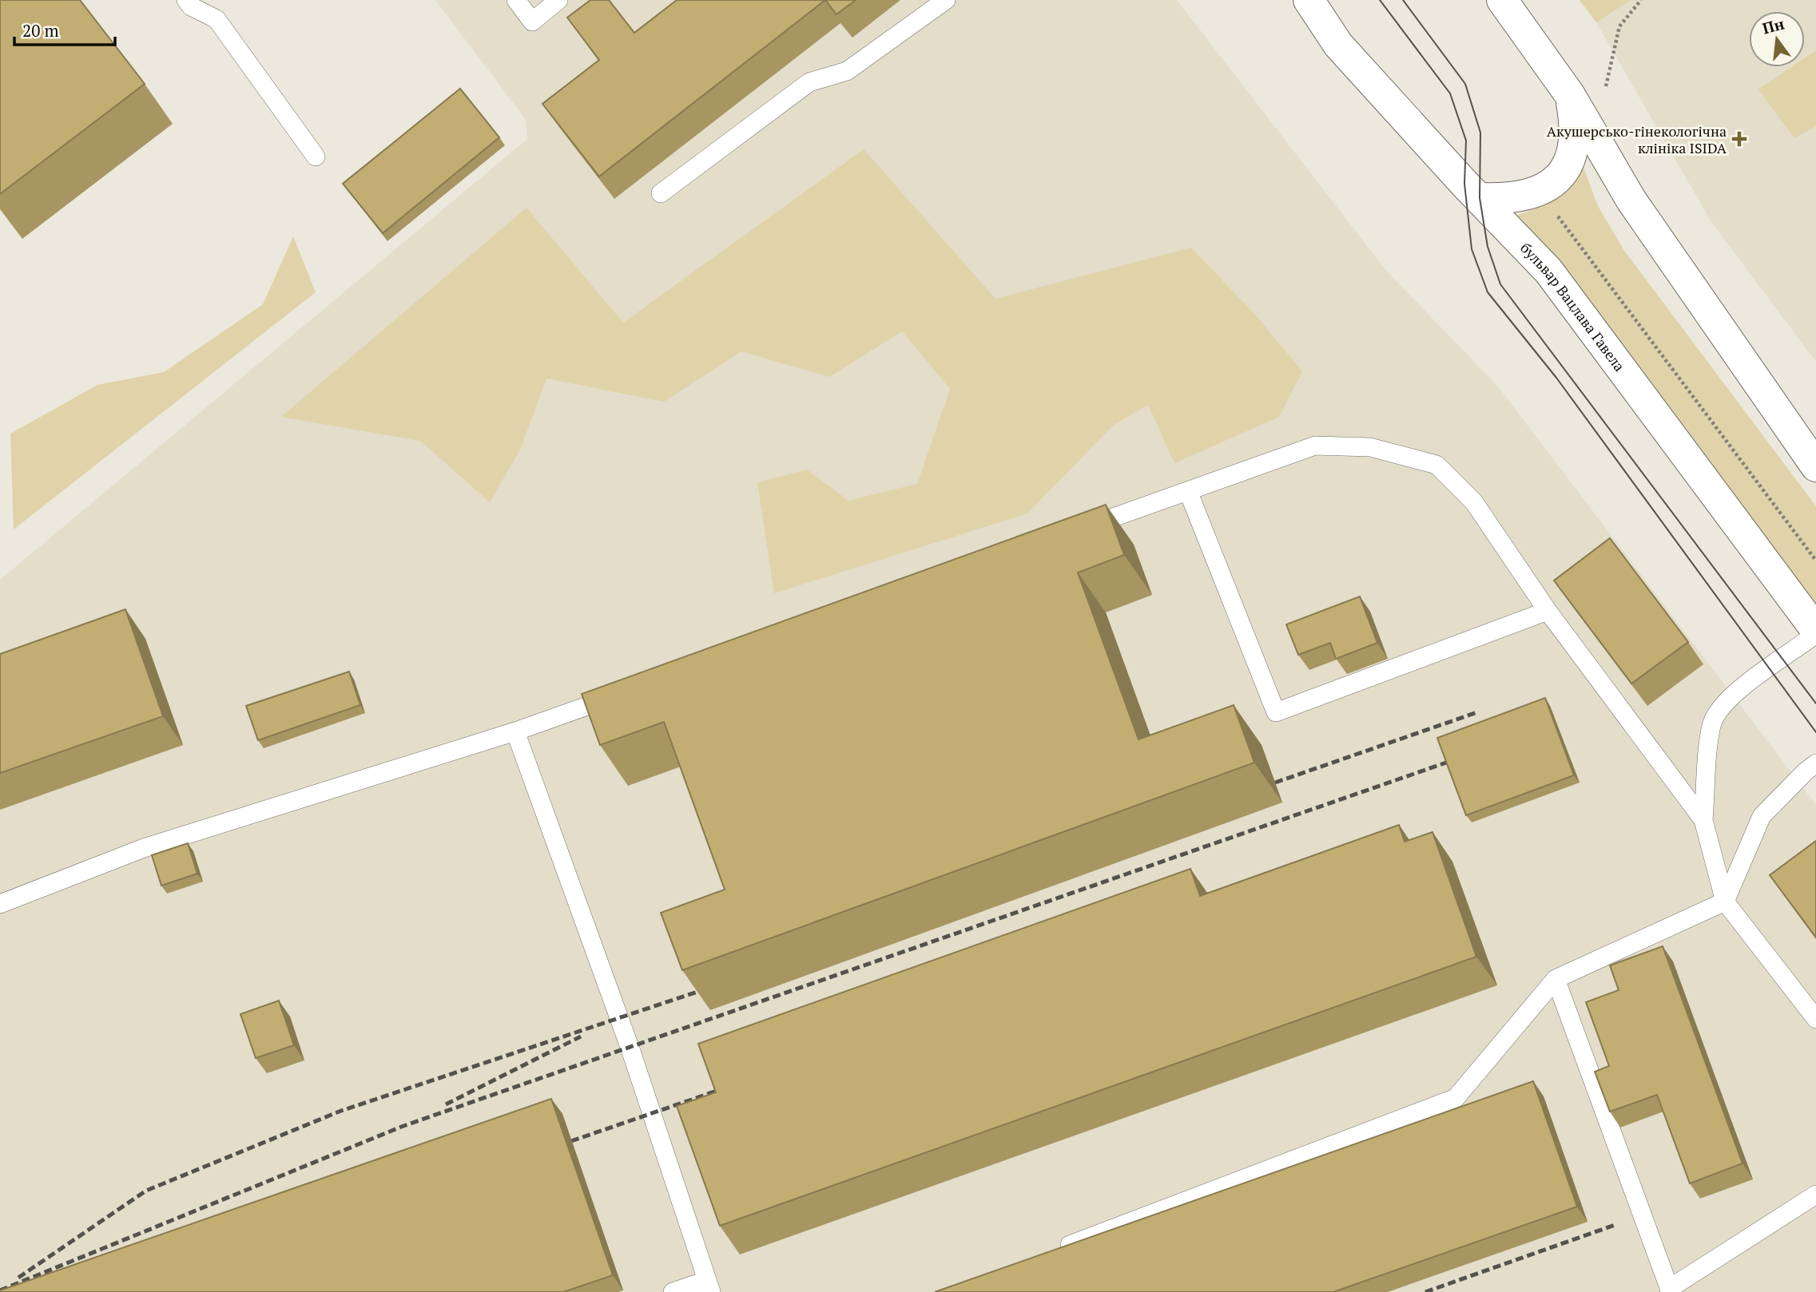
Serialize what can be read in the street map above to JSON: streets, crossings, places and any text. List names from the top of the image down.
{
  "streets": {
    "main road": ["бульвар Вацлава Гавела"]
  },
  "places": {
    "health": ["Акушерсько-гінекологічна клініка ISIDA"]
  },
  "scale_bar": "20 m",
  "north": "top"
}
